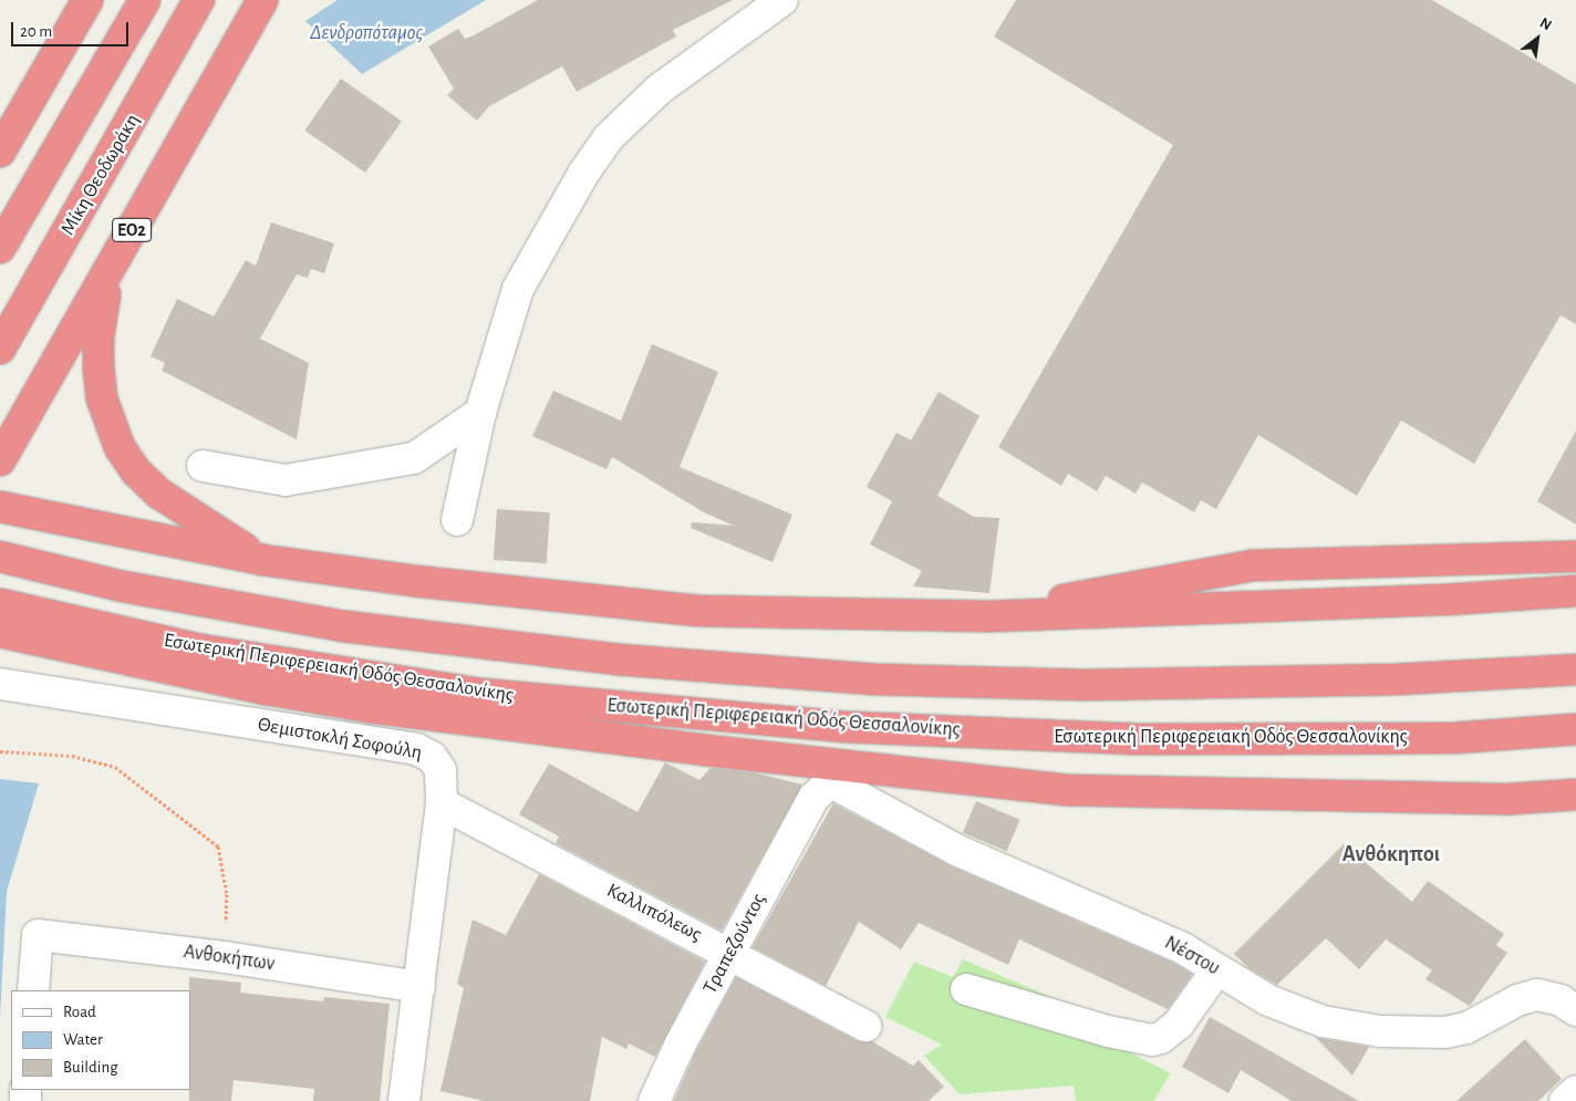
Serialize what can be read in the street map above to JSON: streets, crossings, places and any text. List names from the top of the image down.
{
  "streets": {
    "highway": ["Μίκη Θεοδωράκη", "ΕΟ2", "Εσωτερική Περιφερειακή Οδός Θεσσαλονίκης"],
    "street": [
      "Θεμιστοκλή Σοφούλη",
      "Καλλιπόλεως",
      "Τραπεζούντος",
      "Νέστου",
      "Ανθοκήπων"
    ]
  },
  "crossings": [
    ["Θεμιστοκλή Σοφούλη", "Καλλιπόλεως"],
    ["Θεμιστοκλή Σοφούλη", "Ανθοκήπων"],
    ["Καλλιπόλεως", "Τραπεζούντος"],
    ["Τραπεζούντος", "Νέστου"]
  ],
  "districts": ["Ανθόκηποι"],
  "water": ["Δενδροπόταμος"],
  "legend": ["Road", "Water", "Building"],
  "scale_bar": "20 m",
  "north": "top right"
}
